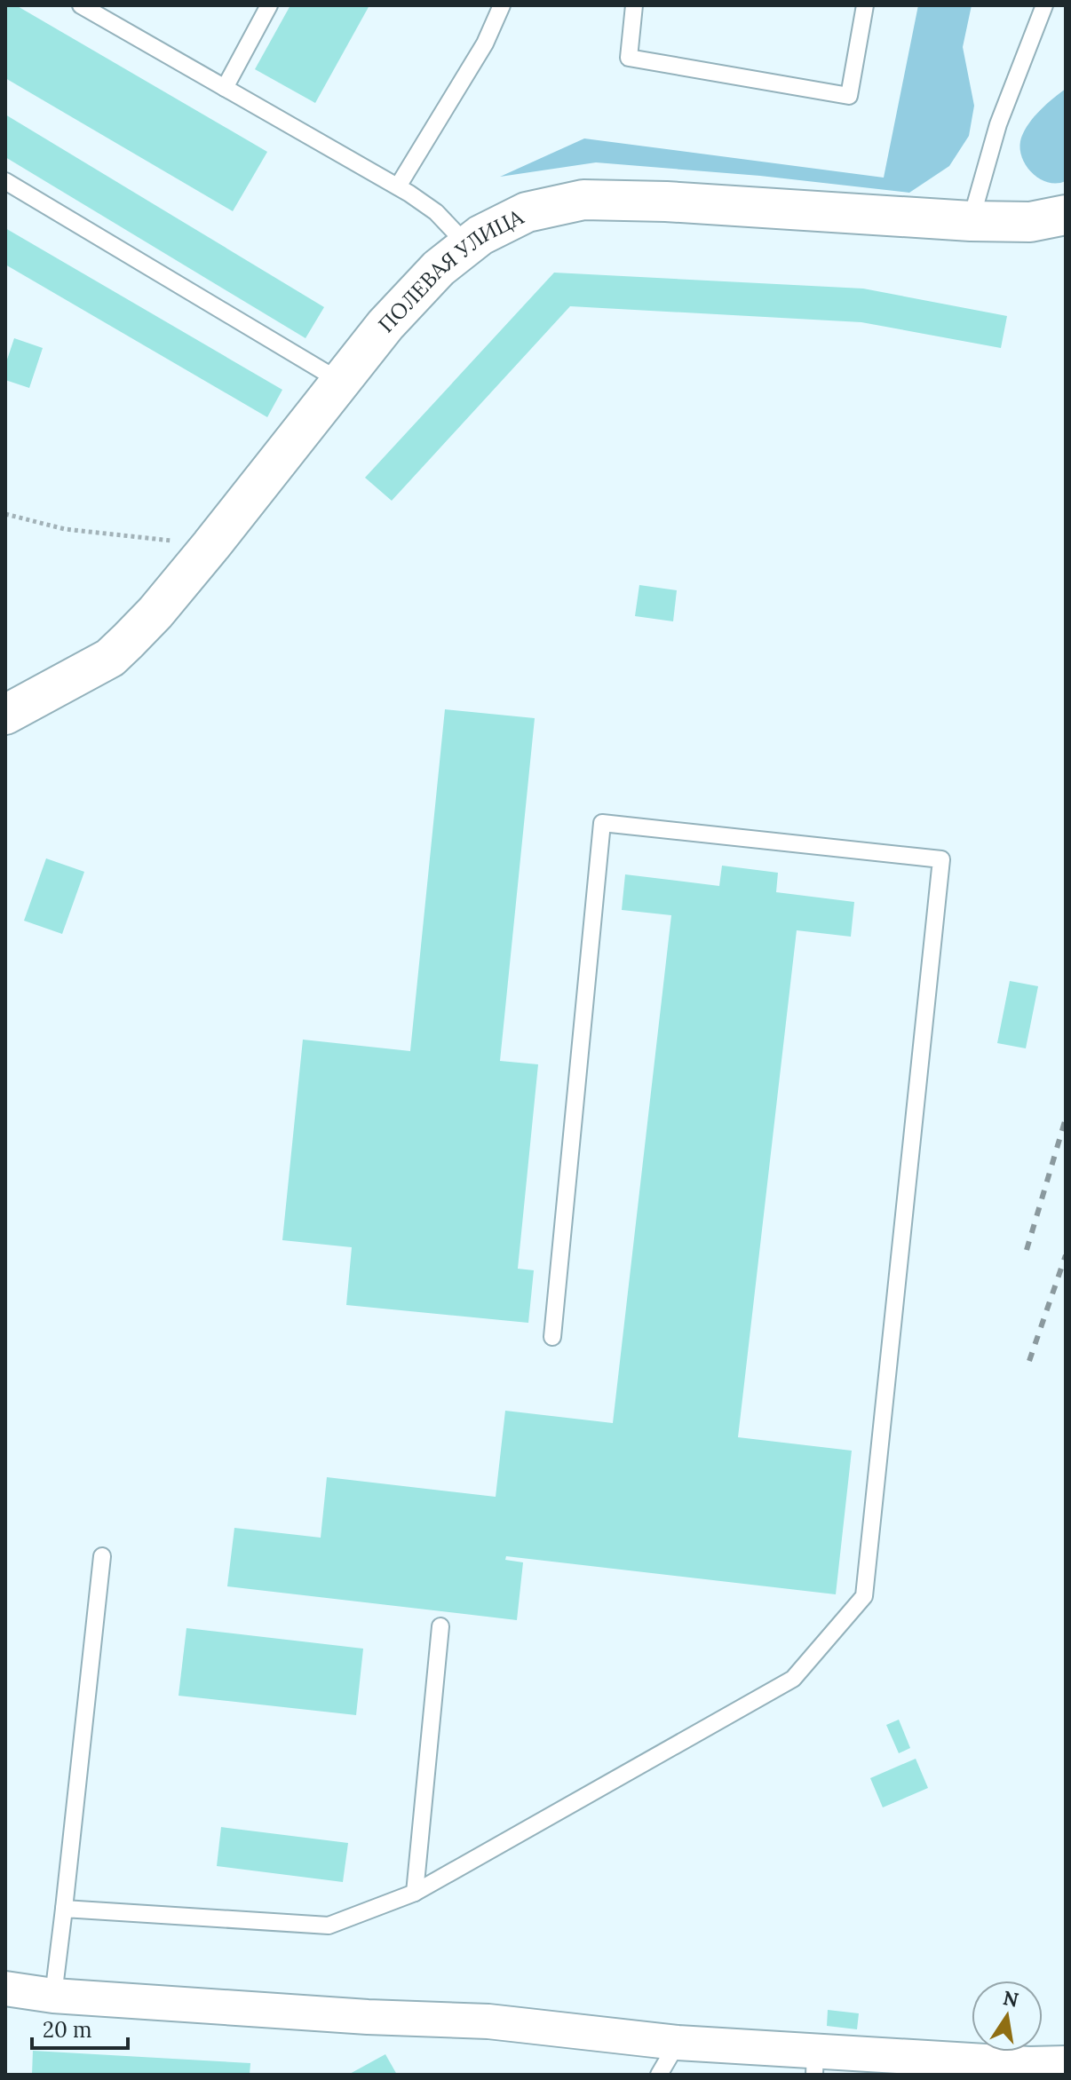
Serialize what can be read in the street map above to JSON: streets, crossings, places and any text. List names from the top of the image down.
{
  "streets": {
    "main road": ["ПОЛЕВАЯ УЛИЦА"]
  },
  "scale_bar": "20 m",
  "north": "top"
}
